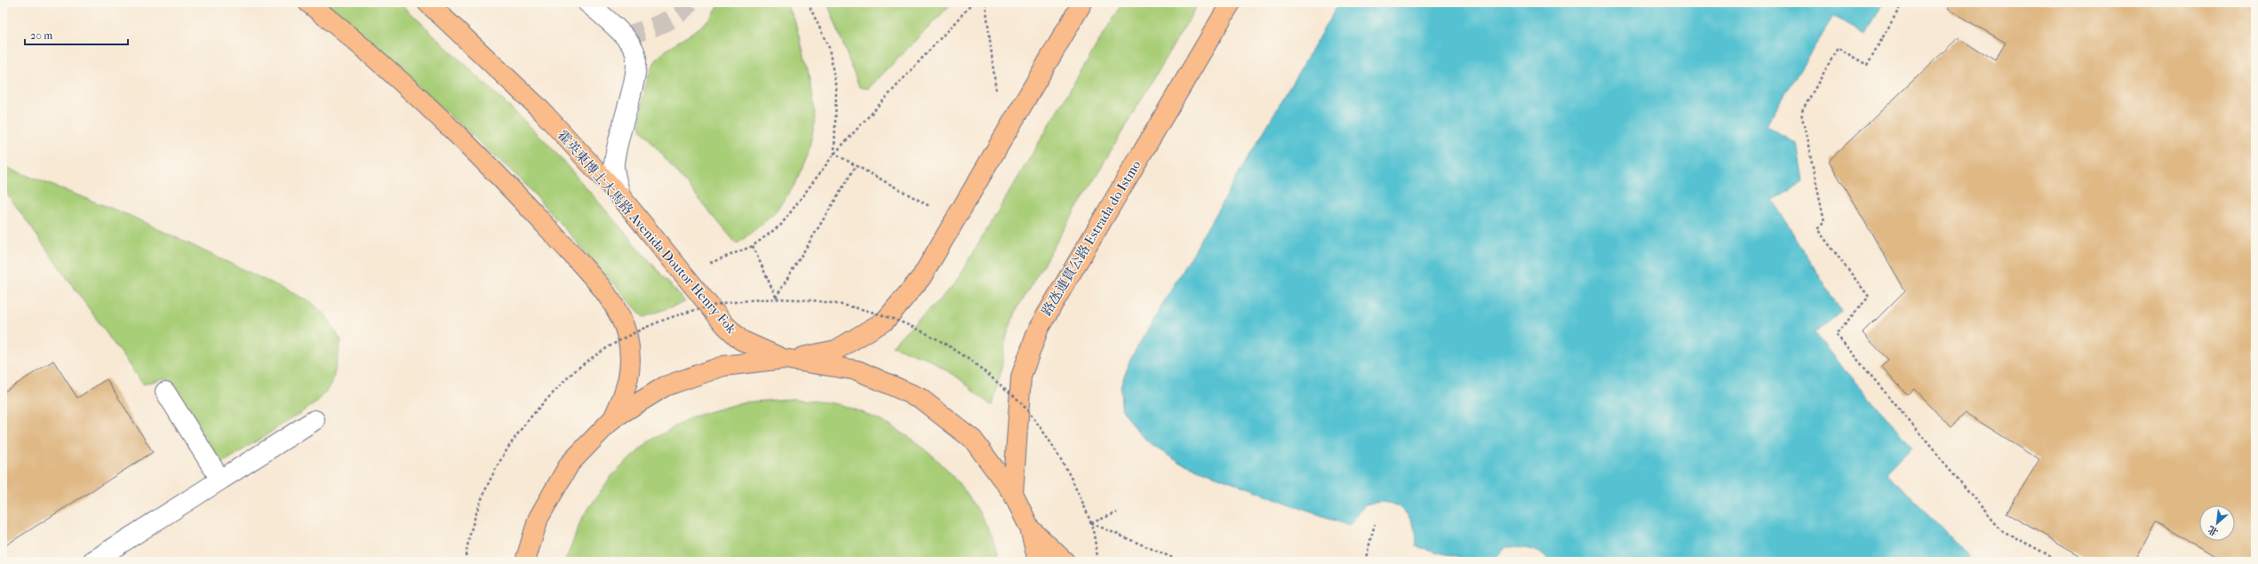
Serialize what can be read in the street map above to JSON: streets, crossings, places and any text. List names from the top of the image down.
{
  "streets": {
    "main road": ["霍英東博士大馬路 Avenida Doutor Henry Fok", "路氹連貫公路 Estrada do Istmo"]
  },
  "scale_bar": "20 m",
  "north": "bottom left"
}
